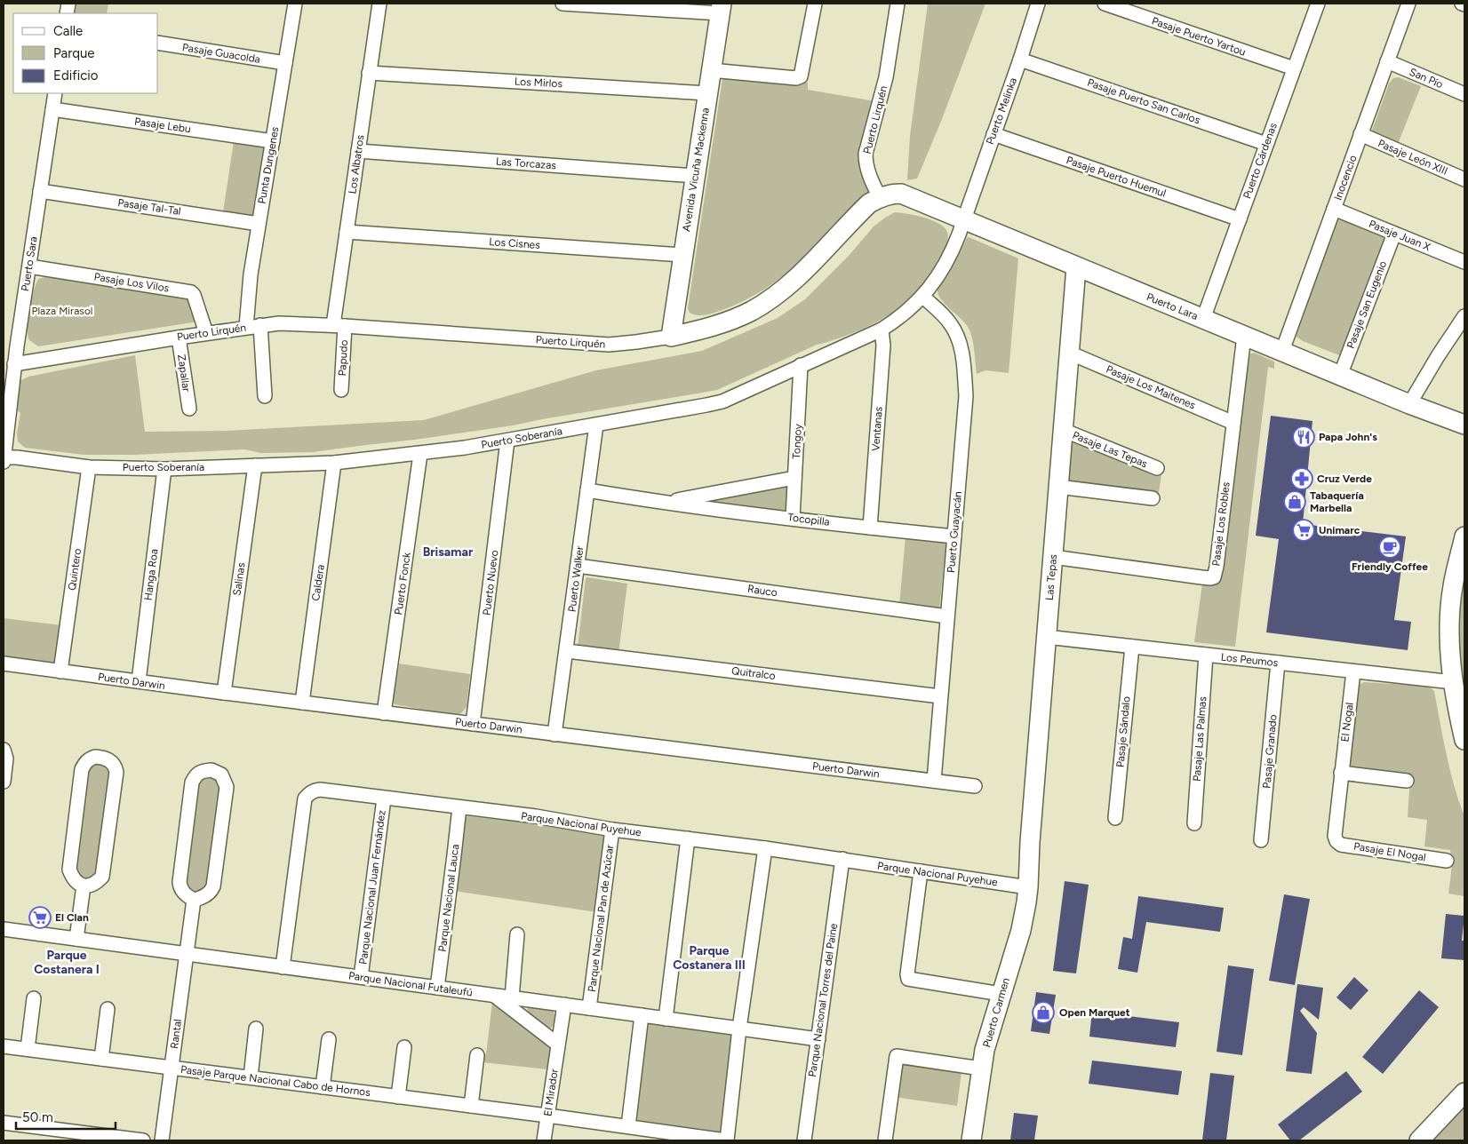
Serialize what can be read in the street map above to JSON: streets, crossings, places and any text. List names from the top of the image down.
{
  "streets": {
    "street": [
      "Pasaje Puerto Yartou",
      "Pasaje Guacolda",
      "San Pío",
      "Los Mirlos",
      "Pasaje Puerto San Carlos",
      "Puerto Melinka",
      "Puerto Lirquén",
      "Pasaje Lebu",
      "Pasaje León XIII",
      "Puerto Cárdenas",
      "Las Torcazas",
      "Los Albatros",
      "Punta Dungenes",
      "Avenida Vicuña Mackenna",
      "Pasaje Puerto Huemul",
      "Inocencio",
      "Pasaje Tal-Tal",
      "Pasaje Juan X",
      "Los Cisnes",
      "Puerto Sara",
      "Pasaje Los Vilos",
      "Pasaje San Eugenio",
      "Puerto Lara",
      "Papudo",
      "Zapallar",
      "Pasaje Los Maitenes",
      "Ventanas",
      "Puerto Soberanía",
      "Tongoy",
      "Pasaje Las Tepas",
      "Tocopilla",
      "Pasaje Los Robles",
      "Puerto Guayacán",
      "Quintero",
      "Hanga Roa",
      "Las Tepas",
      "Salinas",
      "Puerto Walker",
      "Caldera",
      "Puerto Nuevo",
      "Puerto Fonck",
      "Rauco",
      "Los Peumos",
      "Quitralco",
      "Puerto Darwin",
      "El Nogal",
      "Pasaje Sándalo",
      "Pasaje Las Palmas",
      "Pasaje Granado",
      "Parque Nacional Puyehue",
      "Pasaje El Nogal",
      "Parque Nacional Juan Fernández",
      "Parque Nacional Lauca",
      "Parque Nacional Pan de Azúcar",
      "Parque Nacional Futaleufú",
      "Parque Nacional Torres del Paine",
      "Puerto Carmen",
      "Rantal",
      "Pasaje Parque Nacional Cabo de Hornos",
      "El Mirador"
    ]
  },
  "crossings": [
    ["Pasaje Puerto Yartou", "Puerto Cárdenas"],
    ["Pasaje Guacolda", "Punta Dungenes"],
    ["San Pío", "Inocencio"],
    ["Los Mirlos", "Los Albatros"],
    ["Los Mirlos", "Avenida Vicuña Mackenna"],
    ["Pasaje Puerto San Carlos", "Puerto Melinka"],
    ["Pasaje Puerto San Carlos", "Puerto Cárdenas"],
    ["Puerto Melinka", "Pasaje Puerto Huemul"],
    ["Puerto Melinka", "Puerto Lara"],
    ["Puerto Melinka", "Puerto Soberanía"],
    ["Puerto Lirquén", "Los Albatros"],
    ["Puerto Lirquén", "Punta Dungenes"],
    ["Puerto Lirquén", "Avenida Vicuña Mackenna"],
    ["Puerto Lirquén", "Puerto Sara"],
    ["Puerto Lirquén", "Pasaje Los Vilos"],
    ["Puerto Lirquén", "Puerto Lara"],
    ["Puerto Lirquén", "Papudo"],
    ["Puerto Lirquén", "Zapallar"],
    ["Pasaje Lebu", "Punta Dungenes"],
    ["Pasaje Lebu", "Puerto Sara"],
    ["Pasaje León XIII", "Inocencio"],
    ["Puerto Cárdenas", "Pasaje Puerto Huemul"],
    ["Puerto Cárdenas", "Puerto Lara"],
    ["Las Torcazas", "Los Albatros"],
    ["Las Torcazas", "Avenida Vicuña Mackenna"],
    ["Los Albatros", "Los Cisnes"],
    ["Los Albatros", "Papudo"],
    ["Punta Dungenes", "Pasaje Tal-Tal"],
    ["Avenida Vicuña Mackenna", "Los Cisnes"],
    ["Inocencio", "Pasaje Juan X"],
    ["Inocencio", "Puerto Lara"],
    ["Pasaje Tal-Tal", "Puerto Sara"],
    ["Pasaje Juan X", "Pasaje San Eugenio"],
    ["Puerto Sara", "Pasaje Los Vilos"],
    ["Puerto Sara", "Puerto Soberanía"],
    ["Pasaje San Eugenio", "Puerto Lara"],
    ["Puerto Lara", "Puerto Soberanía"],
    ["Puerto Lara", "Pasaje Los Robles"],
    ["Puerto Lara", "Las Tepas"],
    ["Pasaje Los Maitenes", "Pasaje Los Robles"],
    ["Pasaje Los Maitenes", "Las Tepas"],
    ["Ventanas", "Puerto Soberanía"],
    ["Ventanas", "Tocopilla"],
    ["Puerto Soberanía", "Tongoy"],
    ["Puerto Soberanía", "Puerto Guayacán"],
    ["Puerto Soberanía", "Quintero"],
    ["Puerto Soberanía", "Hanga Roa"],
    ["Puerto Soberanía", "Salinas"],
    ["Puerto Soberanía", "Puerto Walker"],
    ["Puerto Soberanía", "Caldera"],
    ["Puerto Soberanía", "Puerto Nuevo"],
    ["Puerto Soberanía", "Puerto Fonck"],
    ["Tongoy", "Tocopilla"],
    ["Pasaje Las Tepas", "Las Tepas"],
    ["Tocopilla", "Puerto Guayacán"],
    ["Tocopilla", "Puerto Walker"],
    ["Pasaje Los Robles", "Las Tepas"],
    ["Puerto Guayacán", "Rauco"],
    ["Puerto Guayacán", "Quitralco"],
    ["Puerto Guayacán", "Puerto Darwin"],
    ["Quintero", "Puerto Darwin"],
    ["Hanga Roa", "Puerto Darwin"],
    ["Las Tepas", "Los Peumos"],
    ["Las Tepas", "Parque Nacional Puyehue"],
    ["Las Tepas", "Puerto Carmen"],
    ["Salinas", "Puerto Darwin"],
    ["Puerto Walker", "Rauco"],
    ["Puerto Walker", "Quitralco"],
    ["Puerto Walker", "Puerto Darwin"],
    ["Caldera", "Puerto Darwin"],
    ["Puerto Nuevo", "Puerto Darwin"],
    ["Puerto Fonck", "Puerto Darwin"],
    ["Los Peumos", "El Nogal"],
    ["Los Peumos", "Pasaje Sándalo"],
    ["Los Peumos", "Pasaje Las Palmas"],
    ["Los Peumos", "Pasaje Granado"],
    ["El Nogal", "Pasaje El Nogal"],
    ["Parque Nacional Puyehue", "Parque Nacional Juan Fernández"],
    ["Parque Nacional Puyehue", "Parque Nacional Lauca"],
    ["Parque Nacional Puyehue", "Parque Nacional Pan de Azúcar"],
    ["Parque Nacional Puyehue", "Parque Nacional Futaleufú"],
    ["Parque Nacional Puyehue", "Parque Nacional Torres del Paine"],
    ["Parque Nacional Puyehue", "Puerto Carmen"],
    ["Parque Nacional Juan Fernández", "Parque Nacional Futaleufú"],
    ["Parque Nacional Lauca", "Parque Nacional Futaleufú"],
    ["Parque Nacional Pan de Azúcar", "Parque Nacional Futaleufú"],
    ["Parque Nacional Futaleufú", "Parque Nacional Torres del Paine"],
    ["Parque Nacional Futaleufú", "Rantal"],
    ["Parque Nacional Futaleufú", "El Mirador"],
    ["Rantal", "Pasaje Parque Nacional Cabo de Hornos"],
    ["Pasaje Parque Nacional Cabo de Hornos", "El Mirador"]
  ],
  "districts": ["Brisamar", "Parque Costanera III", "Parque Costanera I"],
  "parks": ["Plaza Mirasol"],
  "places": {
    "restaurant": ["Papa John's"],
    "pharmacy": ["Cruz Verde"],
    "shop": ["Tabaquería Marbella", "Open Marquet"],
    "supermarket": ["Unimarc", "El Clan"],
    "cafe": ["Friendly Coffee"]
  },
  "legend": ["Calle", "Parque", "Edificio"],
  "scale_bar": "50 m"
}
